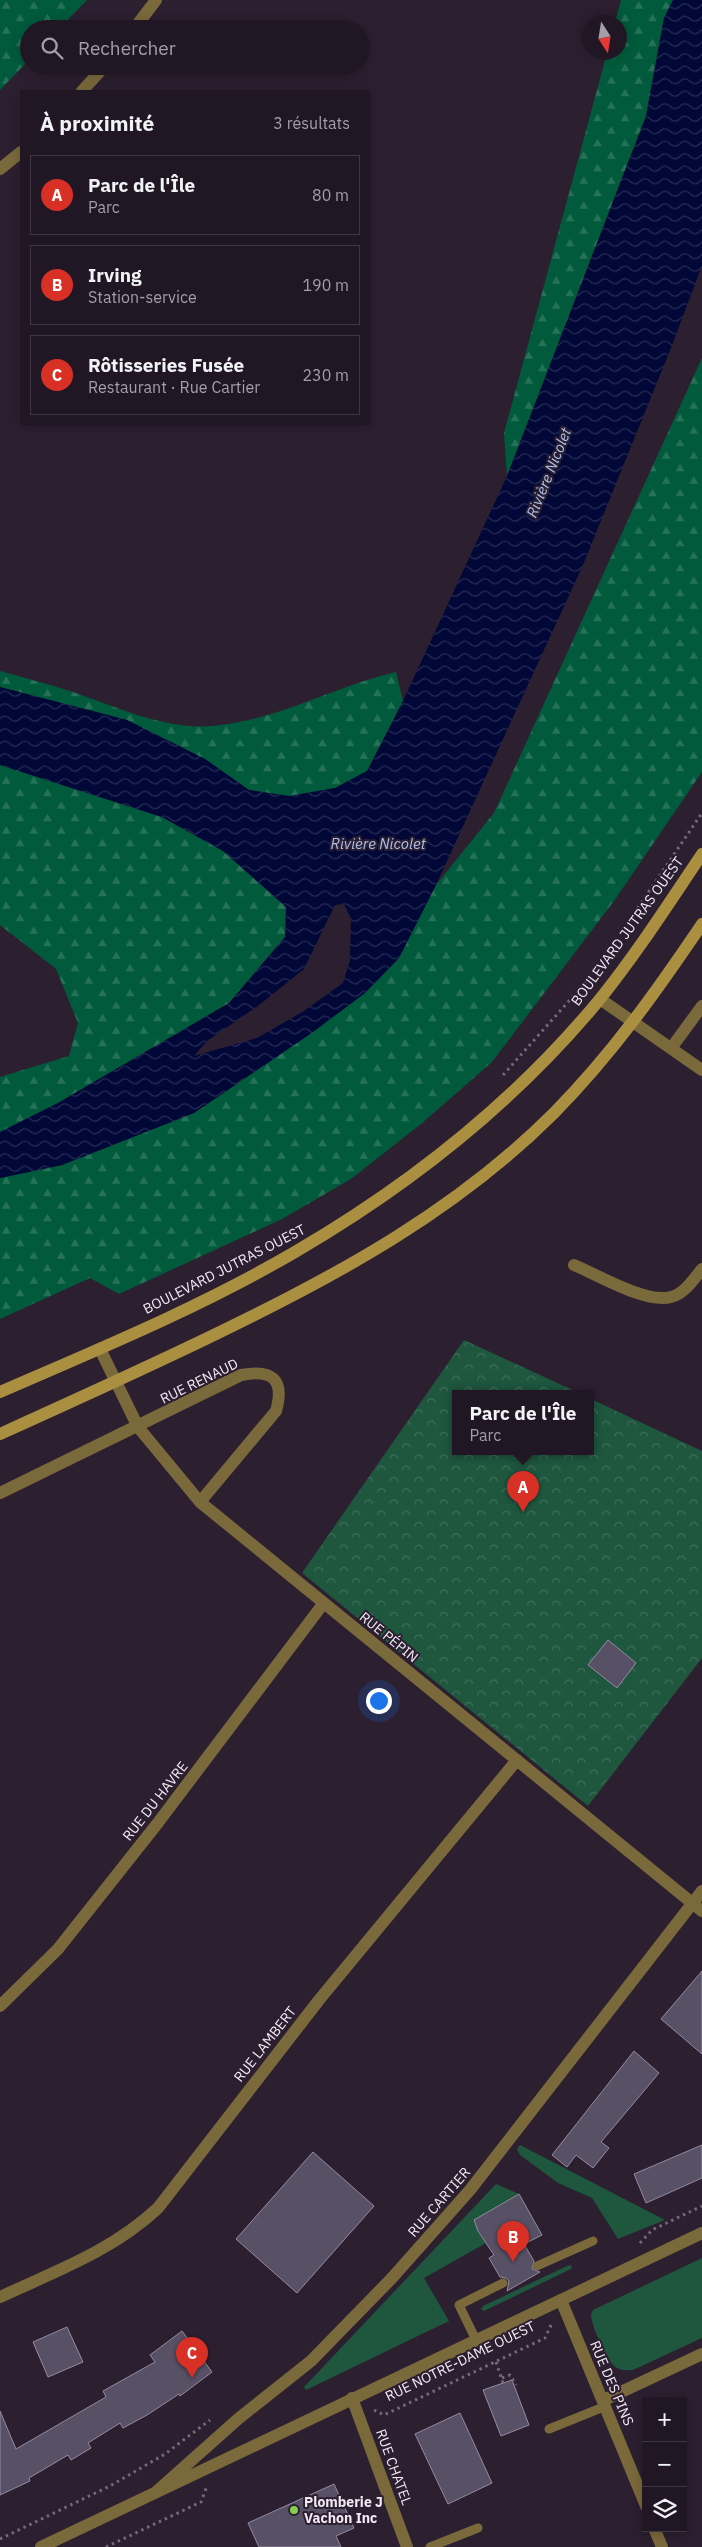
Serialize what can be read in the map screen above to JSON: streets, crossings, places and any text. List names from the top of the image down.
{
  "streets": {
    "main road": ["BOULEVARD JUTRAS OUEST"],
    "street": [
      "RUE RENAUD",
      "RUE PÉPIN",
      "RUE DU HAVRE",
      "RUE LAMBERT",
      "RUE CARTIER",
      "RUE NOTRE-DAME OUEST",
      "RUE DES PINS",
      "RUE CHATEL"
    ]
  },
  "crossings": [
    ["BOULEVARD JUTRAS OUEST", "RUE PÉPIN"],
    ["RUE RENAUD", "RUE PÉPIN"],
    ["RUE PÉPIN", "RUE DU HAVRE"],
    ["RUE PÉPIN", "RUE LAMBERT"],
    ["RUE PÉPIN", "RUE CARTIER"],
    ["RUE CARTIER", "RUE NOTRE-DAME OUEST"],
    ["RUE NOTRE-DAME OUEST", "RUE DES PINS"],
    ["RUE NOTRE-DAME OUEST", "RUE CHATEL"]
  ],
  "water": ["Rivière Nicolet"],
  "places": ["Plomberie J Vachon Inc"],
  "north": "bottom",
  "page": {
    "search": "Rechercher",
    "heading": ["À proximité", "3 résultats"],
    "list": [
      {
        "mark": "A",
        "name": "Parc de l'Île",
        "note": "Parc",
        "value": "80 m"
      },
      {
        "mark": "B",
        "name": "Irving",
        "note": "Station-service",
        "value": "190 m"
      },
      {
        "mark": "C",
        "name": "Rôtisseries Fusée",
        "note": "Restaurant · Rue Cartier",
        "value": "230 m"
      }
    ],
    "popup": ["Parc de l'Île", "Parc"],
    "pins": ["A", "B", "C"],
    "map_buttons": ["+", "−"]
  }
}
